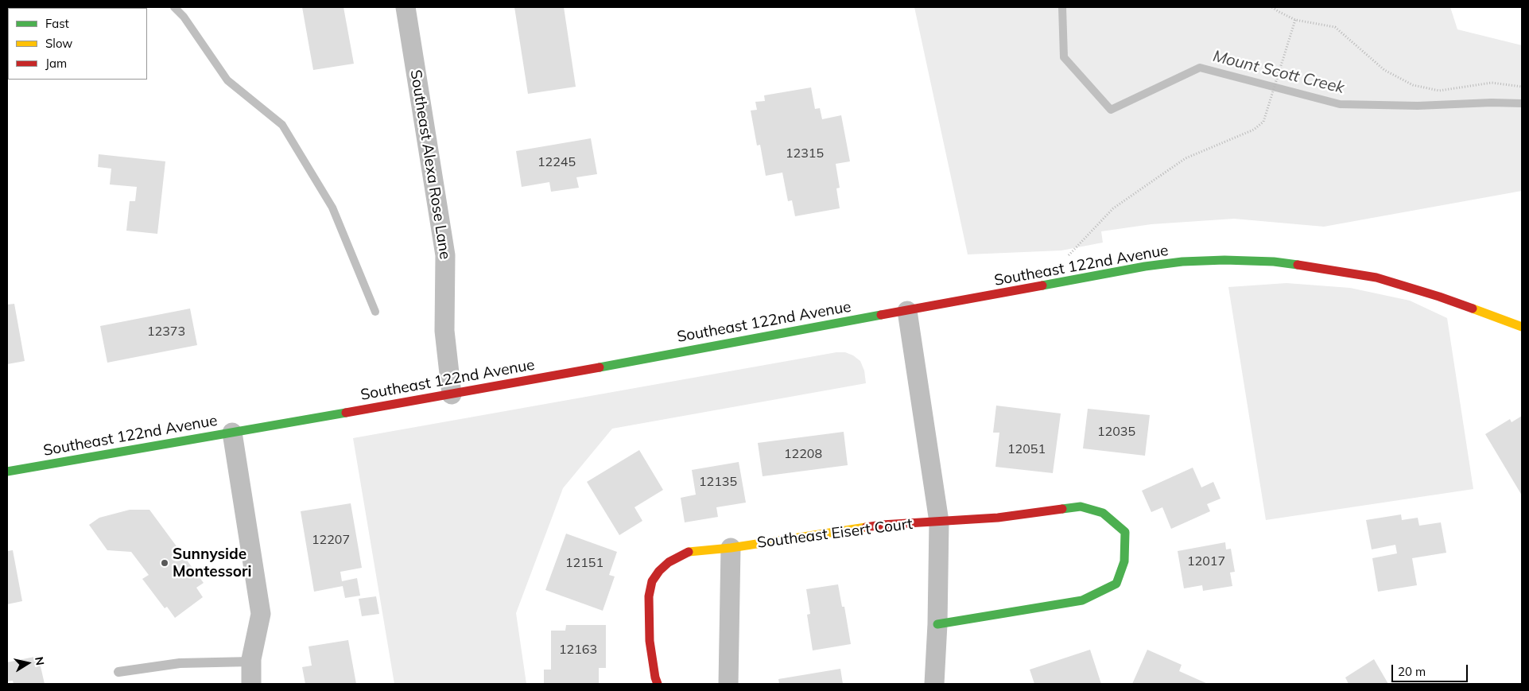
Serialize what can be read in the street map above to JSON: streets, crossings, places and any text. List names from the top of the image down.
{
  "streets": {
    "main road": ["Southeast 122nd Avenue", "Southeast Eisert Court"],
    "street": ["Southeast Alexa Rose Lane"]
  },
  "crossings": [
    ["Southeast Alexa Rose Lane", "Southeast 122nd Avenue"]
  ],
  "water": ["Mount Scott Creek"],
  "places": ["Sunnyside Montessori"],
  "house_numbers": [
    "12315",
    "12245",
    "12373",
    "12035",
    "12051",
    "12208",
    "12135",
    "12207",
    "12017",
    "12151",
    "12163"
  ],
  "legend": ["Fast", "Slow", "Jam"],
  "scale_bar": "20 m",
  "north": "right"
}
